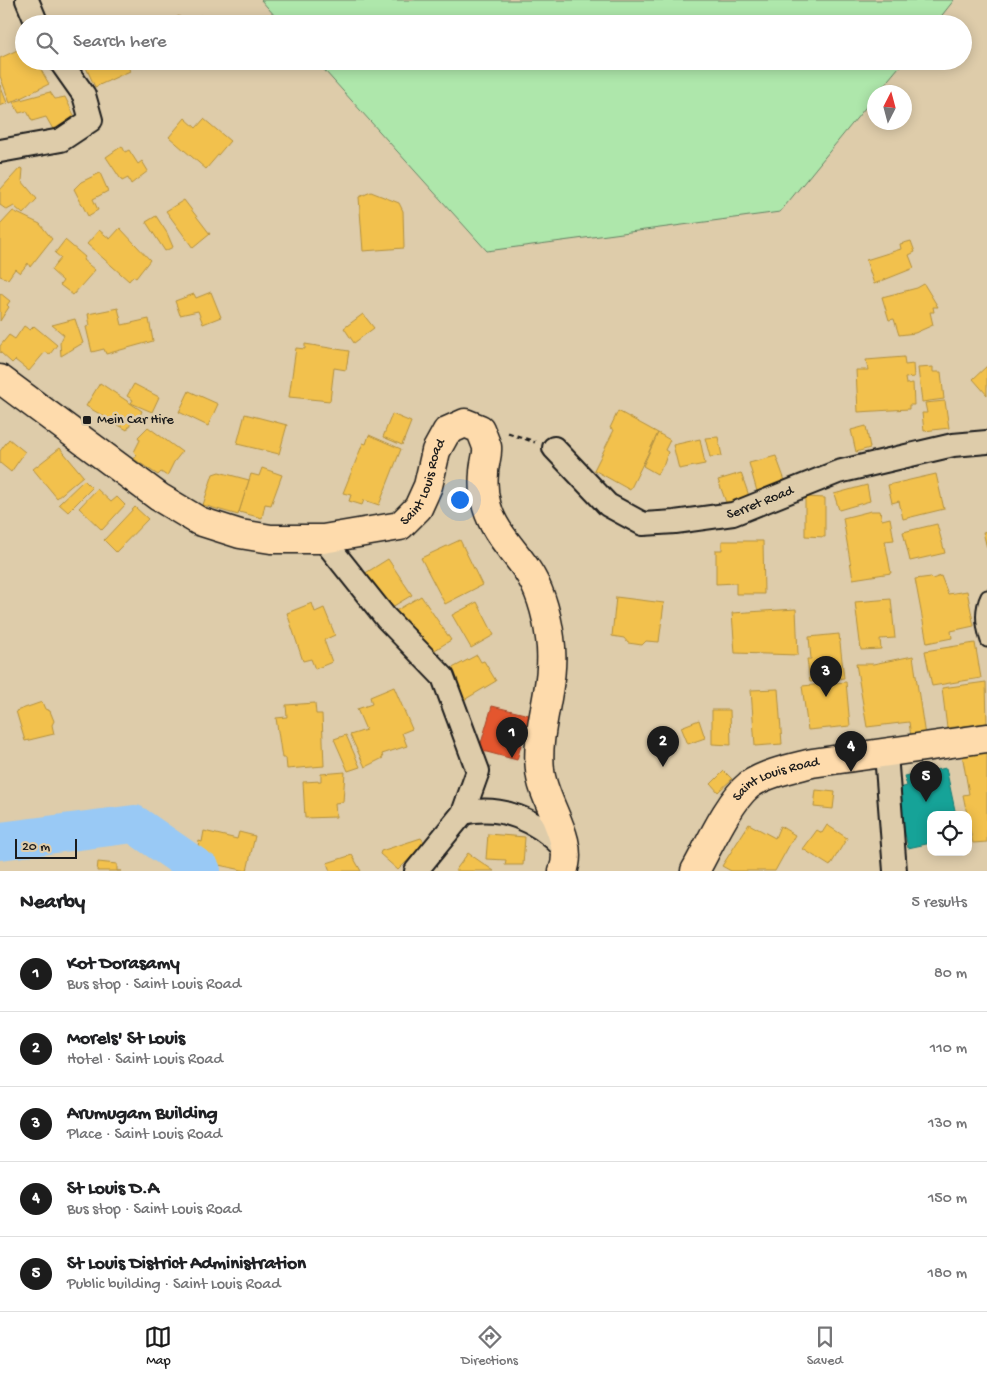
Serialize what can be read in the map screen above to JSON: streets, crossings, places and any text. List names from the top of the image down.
{
  "streets": {
    "main road": ["Saint Louis Road"],
    "street": ["Serret Road"]
  },
  "places": {
    "transit": ["Mein Car Hire"]
  },
  "scale_bar": "20 m",
  "north": "top",
  "page": {
    "search": "Search here",
    "pins": [
      "3",
      "1",
      "2",
      "4",
      "5"
    ],
    "scale": "20 m",
    "heading": ["Nearby", "5 results"],
    "list": [
      {
        "mark": "1",
        "name": "Kot Dorasamy",
        "note": "Bus stop · Saint Louis Road",
        "value": "80 m"
      },
      {
        "mark": "2",
        "name": "Morels' St Louis",
        "note": "Hotel · Saint Louis Road",
        "value": "110 m"
      },
      {
        "mark": "3",
        "name": "Arumugam Building",
        "note": "Place · Saint Louis Road",
        "value": "130 m"
      },
      {
        "mark": "4",
        "name": "St Louis D.A",
        "note": "Bus stop · Saint Louis Road",
        "value": "150 m"
      },
      {
        "mark": "5",
        "name": "St Louis District Administration",
        "note": "Public building · Saint Louis Road",
        "value": "180 m"
      }
    ],
    "nav": ["Map", "Directions", "Saved"]
  }
}
